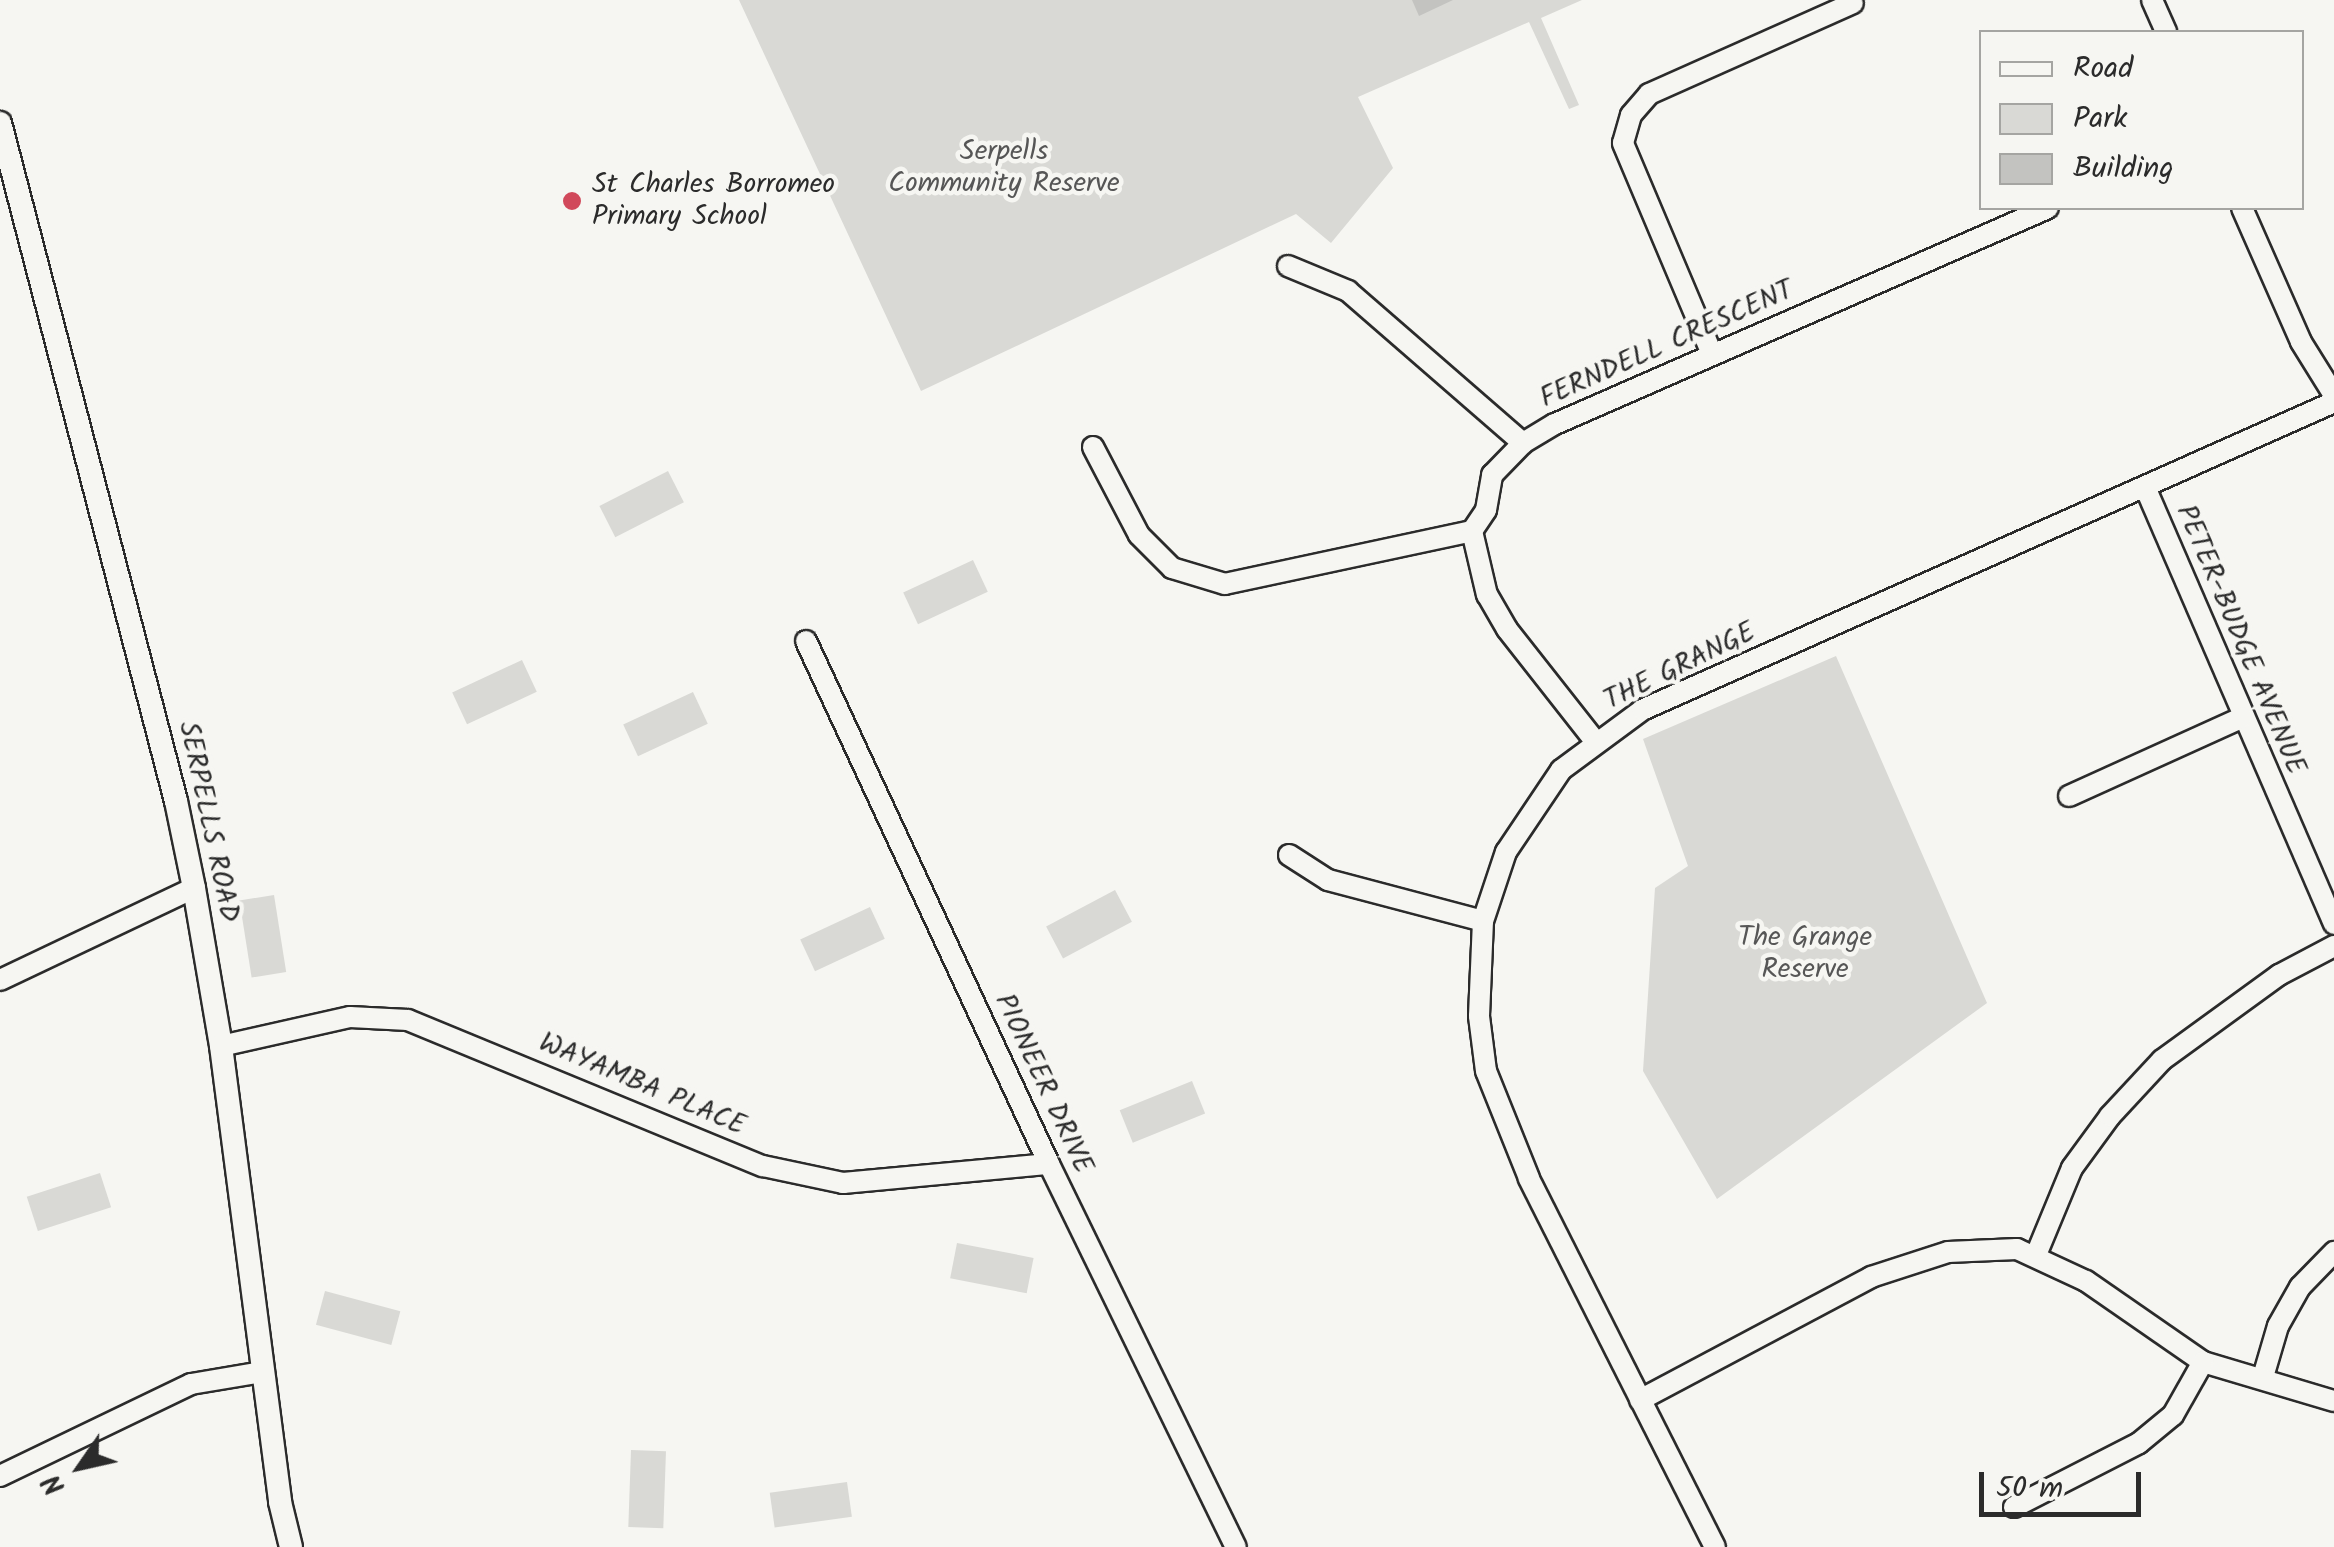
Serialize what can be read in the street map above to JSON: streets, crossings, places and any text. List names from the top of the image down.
{
  "streets": {
    "street": [
      "FERNDELL CRESCENT",
      "PETER-BUDGE AVENUE",
      "THE GRANGE",
      "SERPELLS ROAD",
      "PIONEER DRIVE",
      "WAYAMBA PLACE"
    ]
  },
  "crossings": [
    ["PETER-BUDGE AVENUE", "THE GRANGE"],
    ["SERPELLS ROAD", "WAYAMBA PLACE"],
    ["PIONEER DRIVE", "WAYAMBA PLACE"]
  ],
  "parks": ["Serpells Community Reserve", "The Grange Reserve"],
  "places": ["St Charles Borromeo Primary School"],
  "legend": ["Road", "Park", "Building"],
  "scale_bar": "50 m",
  "north": "bottom left"
}
